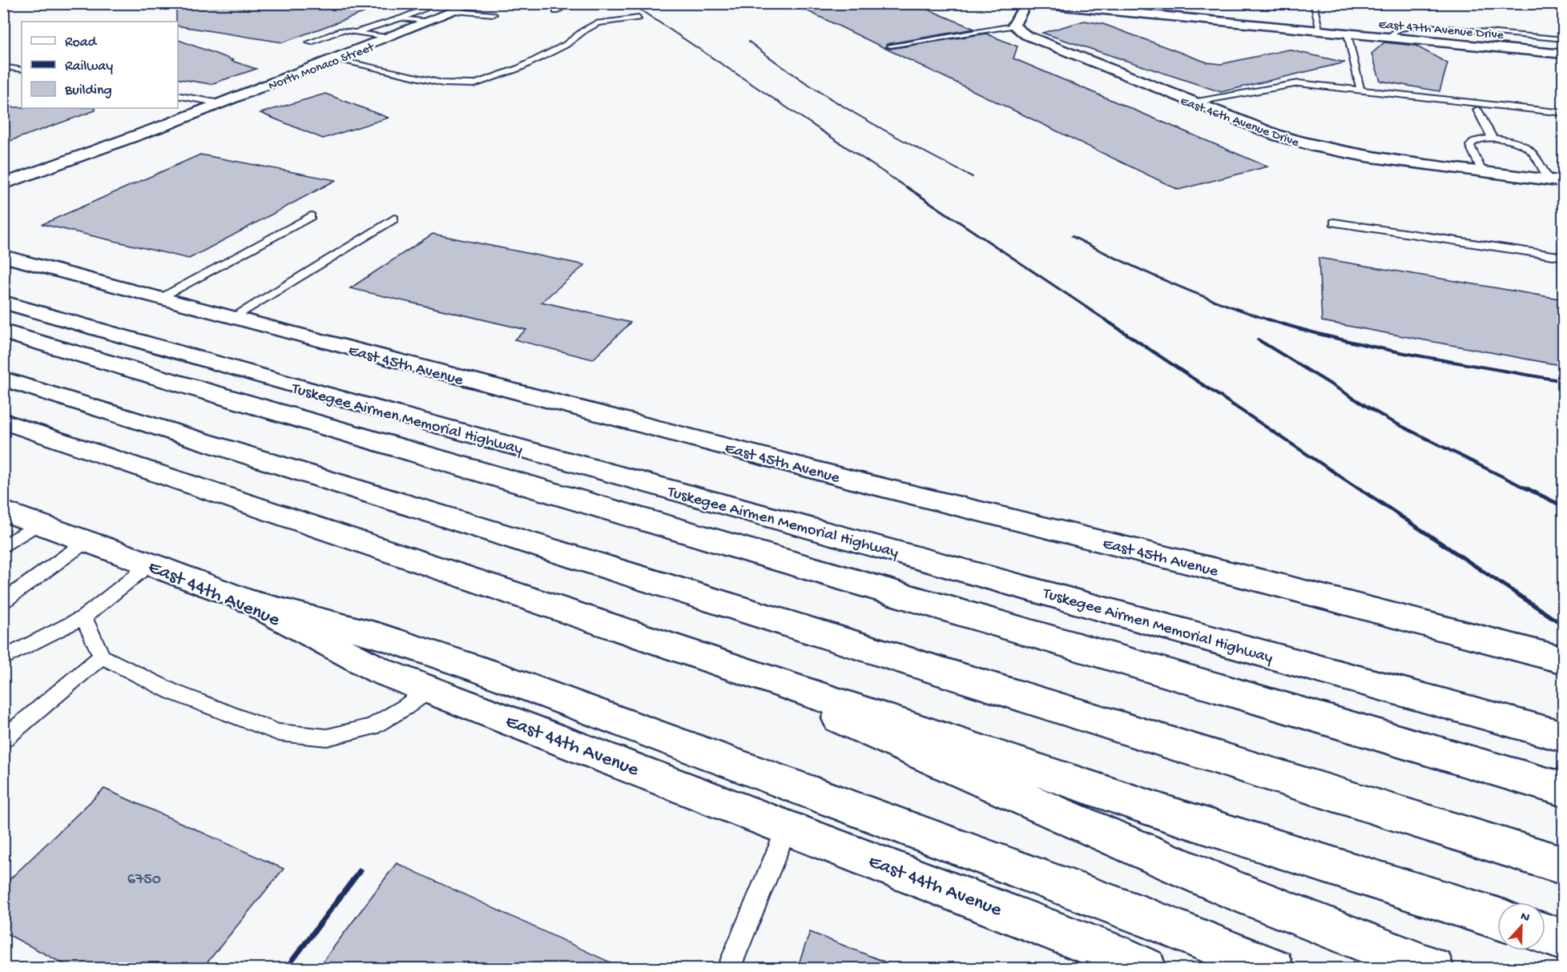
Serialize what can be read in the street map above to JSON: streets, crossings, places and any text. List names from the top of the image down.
{
  "streets": {
    "main road": [
      "East 47th Avenue Drive",
      "North Monaco Street",
      "East 46th Avenue Drive",
      "East 45th Avenue",
      "Tuskegee Airmen Memorial Highway",
      "East 44th Avenue"
    ]
  },
  "house_numbers": ["6750"],
  "legend": ["Road", "Railway", "Building"],
  "north": "top"
}
